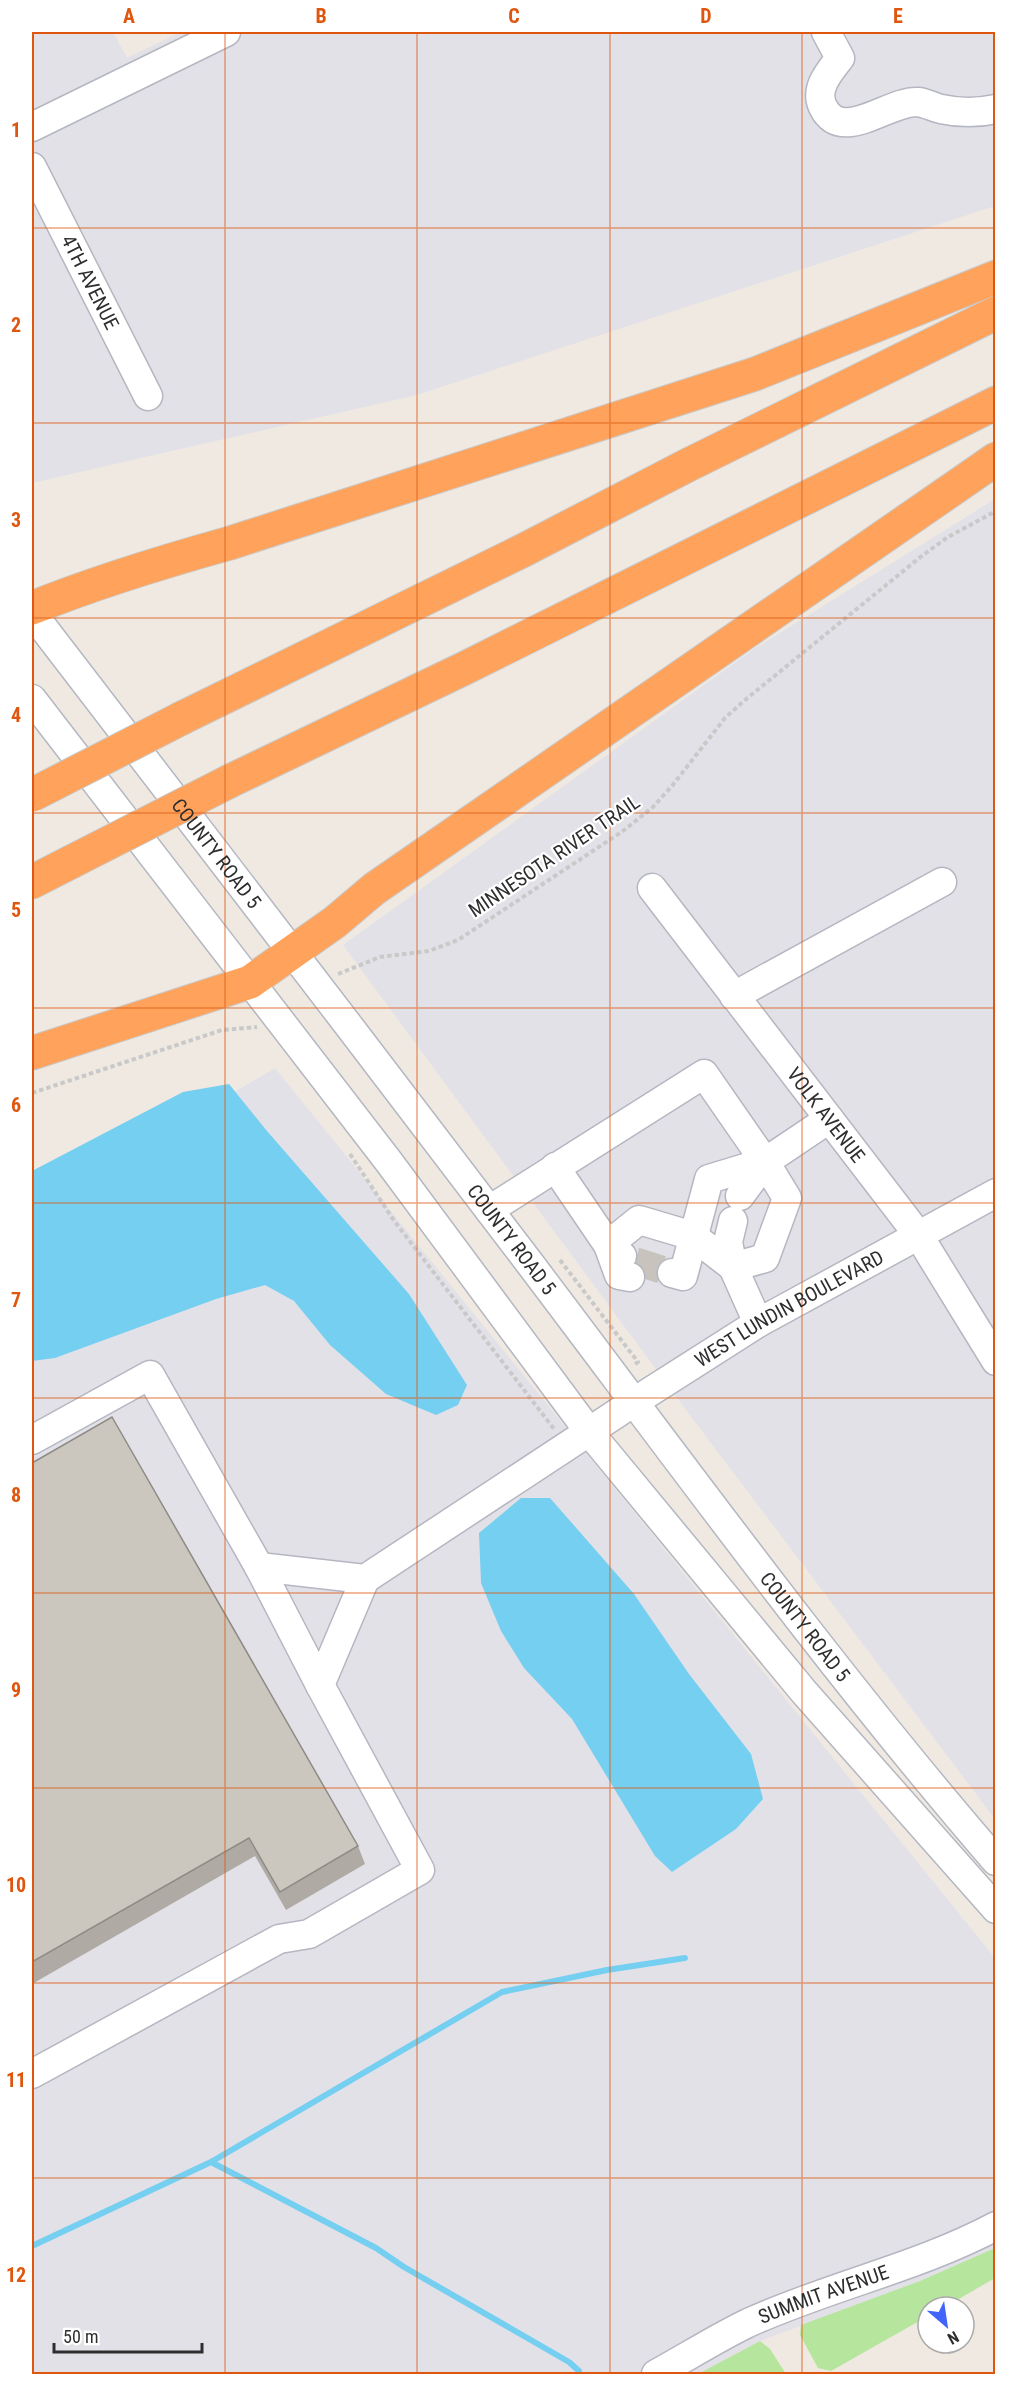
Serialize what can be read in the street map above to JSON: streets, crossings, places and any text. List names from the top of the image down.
{
  "streets": {
    "street": [
      "4TH AVENUE",
      "COUNTY ROAD 5",
      "VOLK AVENUE",
      "WEST LUNDIN BOULEVARD",
      "SUMMIT AVENUE"
    ],
    "path": ["MINNESOTA RIVER TRAIL"]
  },
  "crossings": [
    ["COUNTY ROAD 5", "MINNESOTA RIVER TRAIL"],
    ["COUNTY ROAD 5", "WEST LUNDIN BOULEVARD"],
    ["VOLK AVENUE", "WEST LUNDIN BOULEVARD"]
  ],
  "scale_bar": "50 m",
  "north": "bottom right",
  "grid": {
    "columns": [
      "A",
      "B",
      "C",
      "D",
      "E"
    ],
    "rows": [
      "1",
      "2",
      "3",
      "4",
      "5",
      "6",
      "7",
      "8",
      "9",
      "10",
      "11",
      "12"
    ]
  }
}
